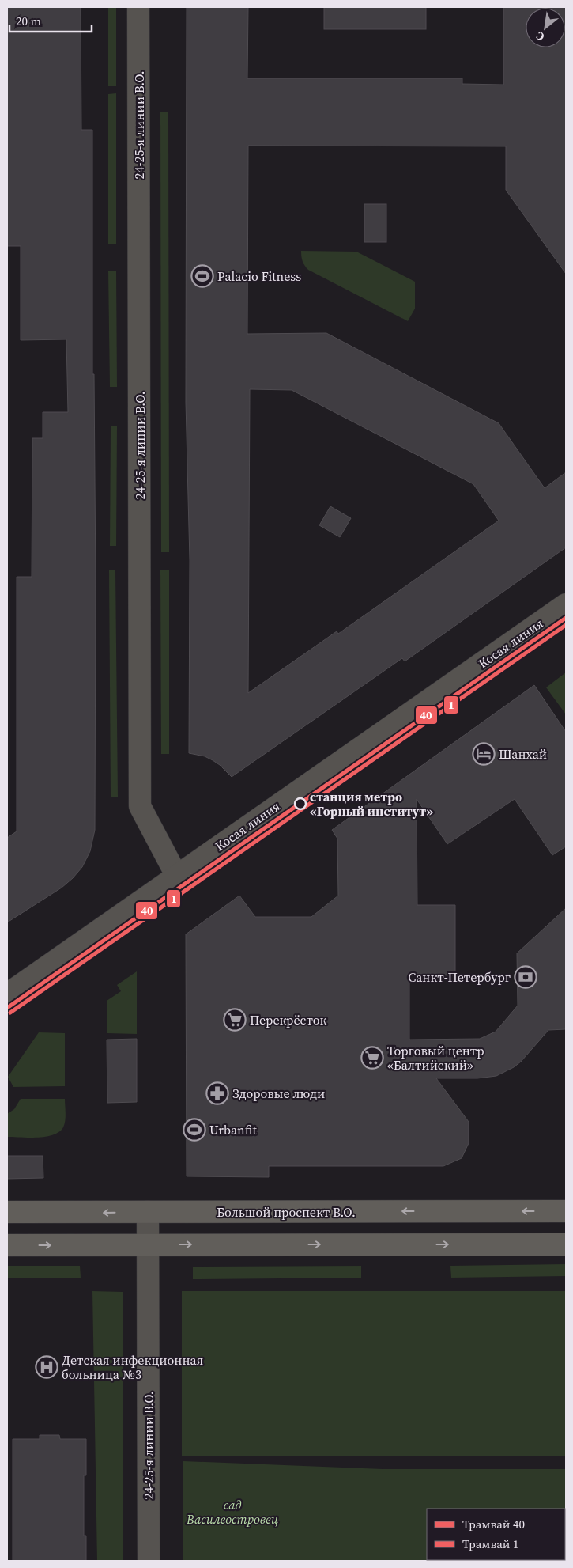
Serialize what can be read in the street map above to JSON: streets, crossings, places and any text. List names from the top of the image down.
{
  "streets": {
    "main road": ["Большой проспект В.О."],
    "street": ["24-25-я линии В.О.", "Косая линия"]
  },
  "crossings": [
    ["24-25-я линии В.О.", "Косая линия"],
    ["24-25-я линии В.О.", "Большой проспект В.О."]
  ],
  "parks": ["сад Василеостровец"],
  "places": {
    "sports": ["Palacio Fitness", "Urbanfit"],
    "hotel": ["Шанхай"],
    "other": ["станция метро «Горный институт»"],
    "bank": ["Санкт-Петербург"],
    "supermarket": ["Перекрёсток", "Торговый центр «Балтийский»"],
    "pharmacy": ["Здоровые люди"],
    "hospital": ["Детская инфекционная больница №3"]
  },
  "lines": ["tram line 40", "tram line 1"],
  "legend": ["Трамвай 40", "Трамвай 1"],
  "scale_bar": "20 m",
  "north": "bottom left"
}
